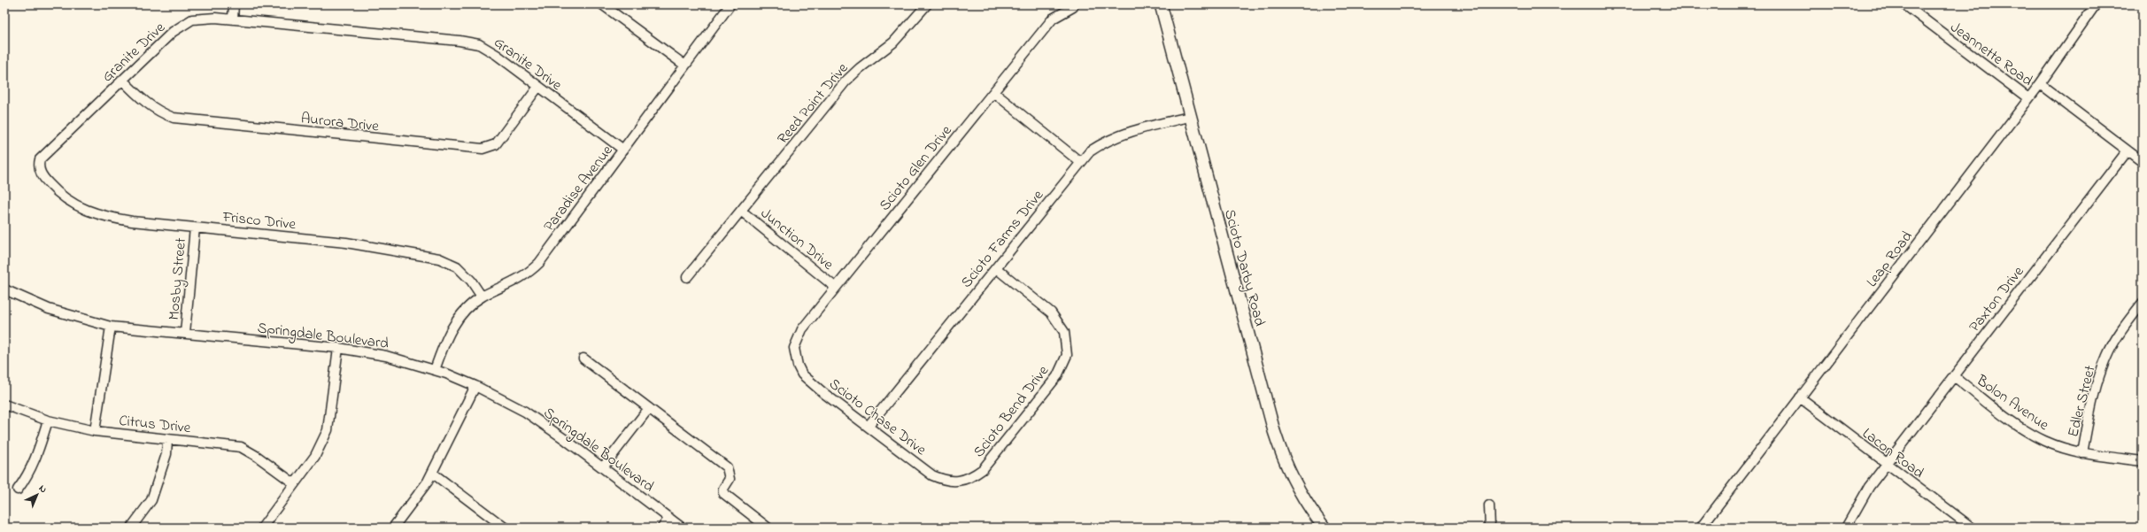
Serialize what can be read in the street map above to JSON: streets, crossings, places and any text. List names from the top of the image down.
{
  "streets": {
    "main road": ["Scioto Darby Road"],
    "street": [
      "Granite Drive",
      "Jeannette Road",
      "Reed Point Drive",
      "Aurora Drive",
      "Scioto Glen Drive",
      "Paradise Avenue",
      "Frisco Drive",
      "Junction Drive",
      "Scioto Farms Drive",
      "Leap Road",
      "Mosby Street",
      "Paxton Drive",
      "Springdale Boulevard",
      "Edler Street",
      "Bolon Avenue",
      "Scioto Bend Drive",
      "Scioto Chase Drive",
      "Citrus Drive",
      "Lacon Road"
    ]
  },
  "crossings": [
    ["Granite Drive", "Aurora Drive"],
    ["Granite Drive", "Paradise Avenue"],
    ["Granite Drive", "Frisco Drive"],
    ["Jeannette Road", "Leap Road"],
    ["Reed Point Drive", "Junction Drive"],
    ["Scioto Glen Drive", "Junction Drive"],
    ["Scioto Glen Drive", "Scioto Chase Drive"],
    ["Paradise Avenue", "Frisco Drive"],
    ["Paradise Avenue", "Springdale Boulevard"],
    ["Frisco Drive", "Mosby Street"],
    ["Scioto Farms Drive", "Scioto Darby Road"],
    ["Scioto Farms Drive", "Scioto Bend Drive"],
    ["Scioto Farms Drive", "Scioto Chase Drive"],
    ["Leap Road", "Lacon Road"],
    ["Mosby Street", "Springdale Boulevard"],
    ["Paxton Drive", "Bolon Avenue"],
    ["Paxton Drive", "Lacon Road"],
    ["Edler Street", "Bolon Avenue"],
    ["Scioto Bend Drive", "Scioto Chase Drive"]
  ],
  "north": "top right"
}
